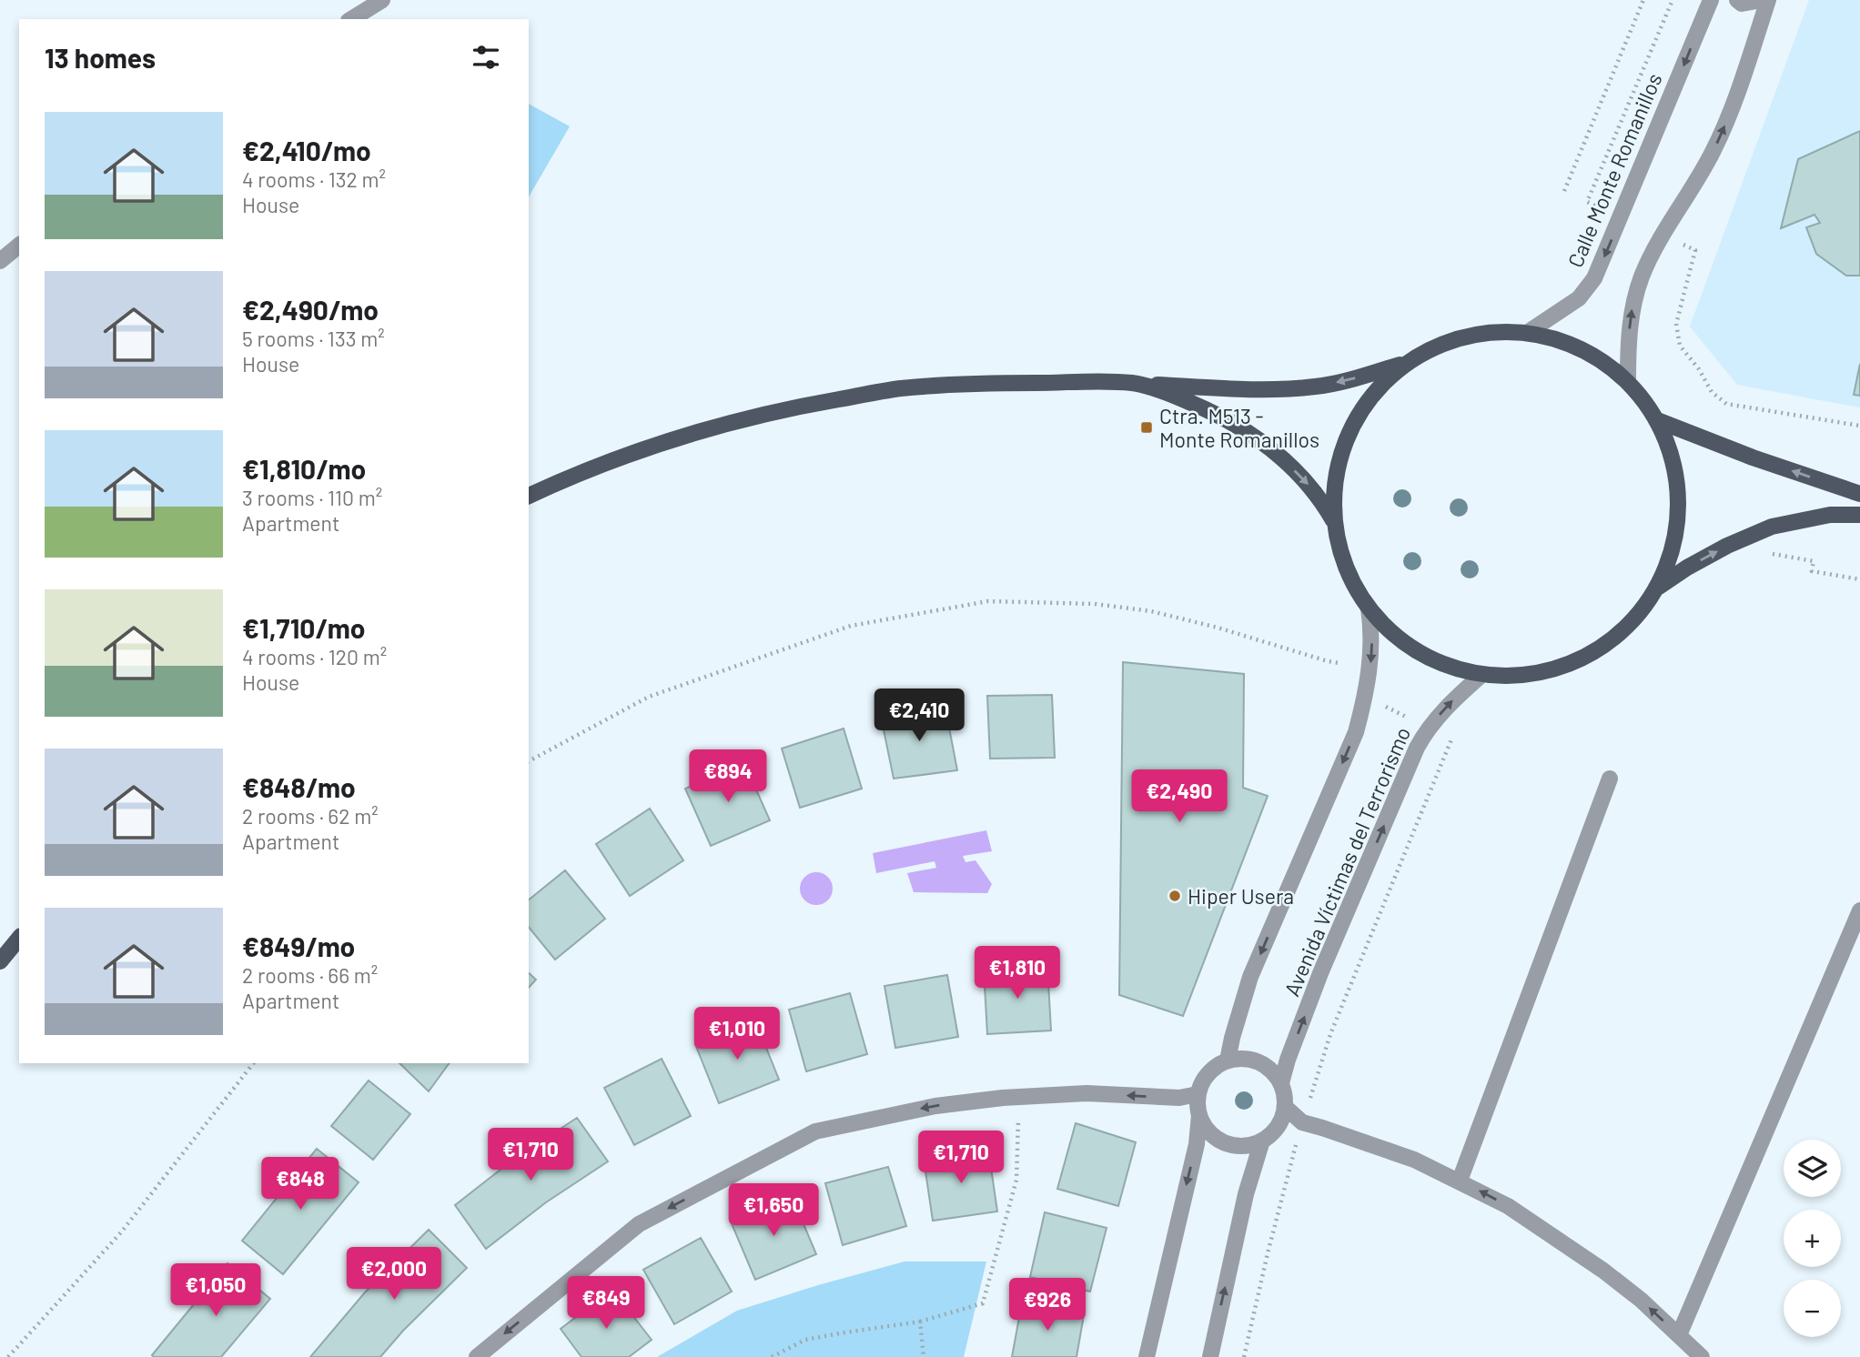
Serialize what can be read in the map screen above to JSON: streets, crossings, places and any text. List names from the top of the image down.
{
  "streets": {
    "street": ["Calle Monte Romanillos", "Avenida Víctimas del Terrorismo"]
  },
  "places": {
    "transit": ["Ctra. M513 - Monte Romanillos"],
    "other": ["Hiper Usera"]
  },
  "page": {
    "heading": "13 homes",
    "list": [
      {
        "name": "€2,410/mo",
        "note": "4 rooms · 132 m² · House"
      },
      {
        "name": "€2,490/mo",
        "note": "5 rooms · 133 m² · House"
      },
      {
        "name": "€1,810/mo",
        "note": "3 rooms · 110 m² · Apartment"
      },
      {
        "name": "€1,710/mo",
        "note": "4 rooms · 120 m² · House"
      },
      {
        "name": "€848/mo",
        "note": "2 rooms · 62 m² · Apartment"
      },
      {
        "name": "€849/mo",
        "note": "2 rooms · 66 m² · Apartment"
      }
    ],
    "price": [
      "€2,410",
      "€894",
      "€2,490",
      "€1,810",
      "€1,010",
      "€1,710",
      "€1,710",
      "€848",
      "€1,650",
      "€2,000",
      "€1,050",
      "€849",
      "€926"
    ],
    "map_buttons": ["+", "−"]
  }
}
